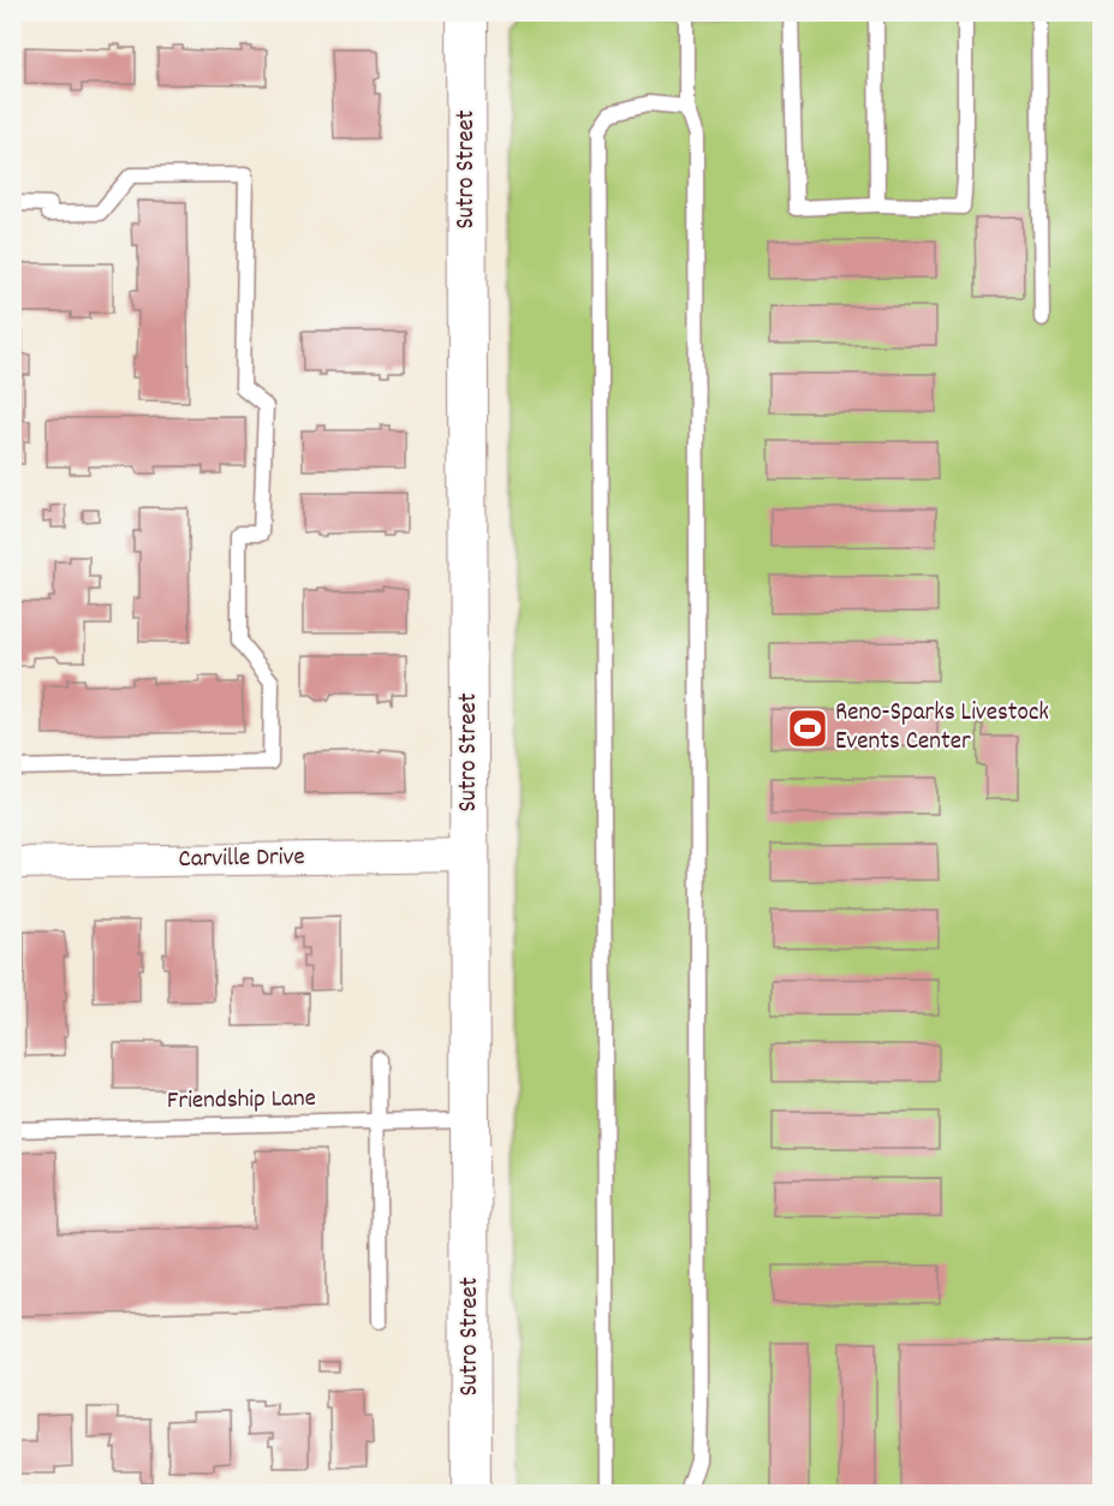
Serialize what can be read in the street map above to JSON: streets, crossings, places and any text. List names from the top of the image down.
{
  "streets": {
    "street": ["Sutro Street", "Carville Drive"],
    "lane": ["Friendship Lane"]
  },
  "crossings": [
    ["Sutro Street", "Carville Drive"],
    ["Sutro Street", "Friendship Lane"]
  ],
  "places": {
    "sports": ["Reno-Sparks Livestock Events Center"]
  }
}
